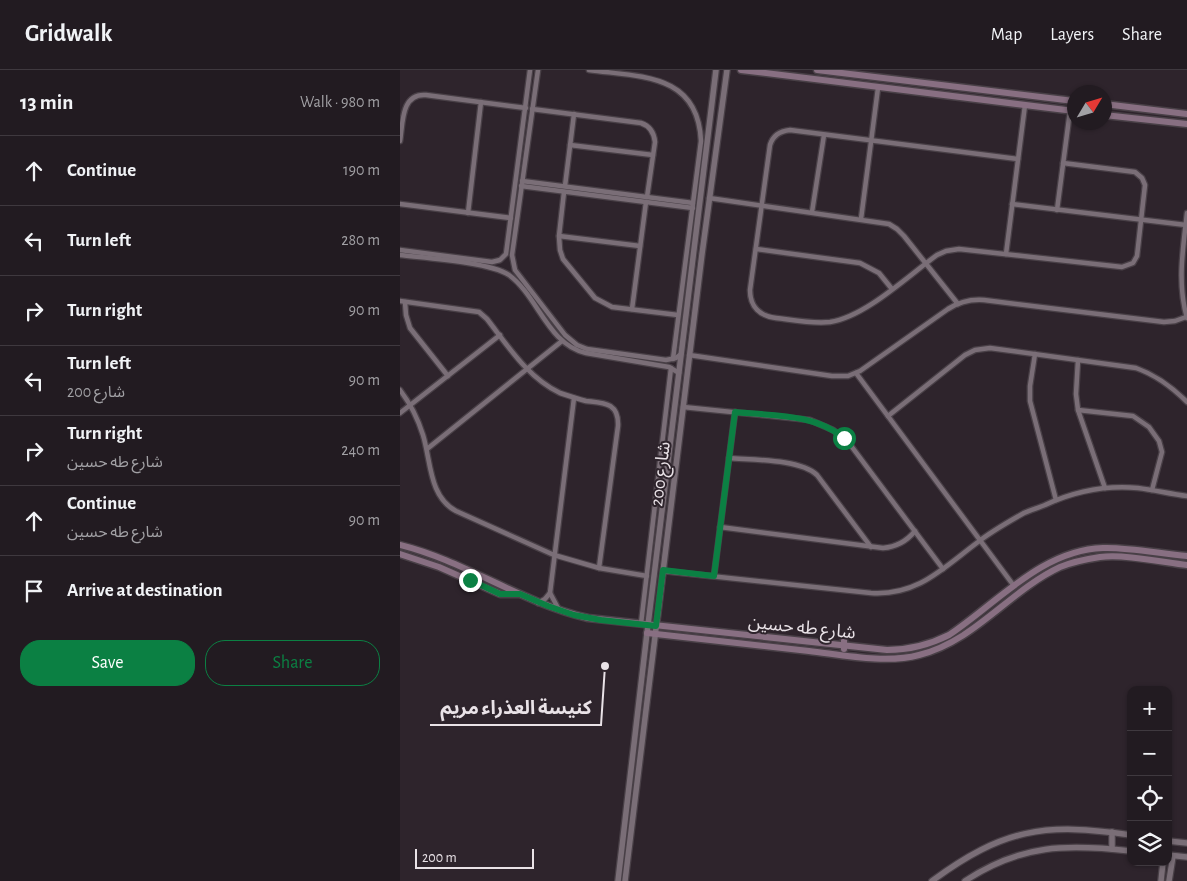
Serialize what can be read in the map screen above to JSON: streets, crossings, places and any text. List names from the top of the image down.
{
  "streets": {
    "main road": ["شارع طه حسين"],
    "street": ["شارع 200"]
  },
  "crossings": [
    ["شارع 200", "شارع طه حسين"]
  ],
  "places": ["كنيسة العذراء مريم"],
  "scale_bar": "200 m",
  "north": "top right",
  "page": {
    "header": "Gridwalk",
    "nav": ["Map", "Layers", "Share"],
    "heading": ["13 min", "Walk · 980 m"],
    "list": [
      ["Continue", "190 m"],
      ["Turn left", "280 m"],
      ["Turn right", "90 m"],
      ["Turn left", "شارع 200", "90 m"],
      ["Turn right", "شارع طه حسين", "240 m"],
      ["Continue", "شارع طه حسين", "90 m"],
      "Arrive at destination"
    ],
    "buttons": ["Save", "Share"],
    "map_buttons": ["+", "−"],
    "scale": "200 m"
  }
}
